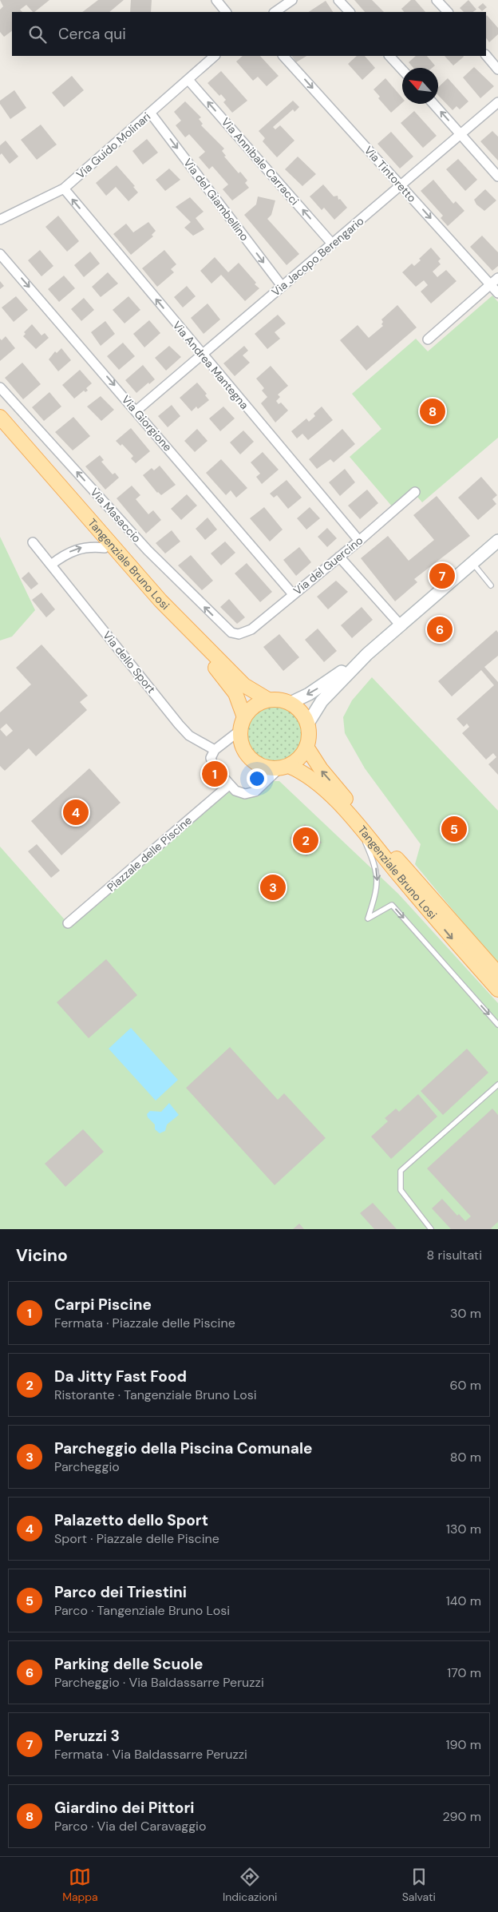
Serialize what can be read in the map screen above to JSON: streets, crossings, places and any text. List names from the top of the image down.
{
  "streets": {
    "main road": ["Tangenziale Bruno Losi"],
    "street": [
      "Via Guido Molinari",
      "Via Annibale Carracci",
      "Via Tintoretto",
      "Via del Giambellino",
      "Via Jacopo Berengario",
      "Via Andrea Mantegna",
      "Via Giorgione",
      "Via Masaccio",
      "Via del Guercino",
      "Via dello Sport",
      "Piazzale delle Piscine"
    ]
  },
  "crossings": [
    ["Via Guido Molinari", "Via Annibale Carracci"],
    ["Via Guido Molinari", "Via del Giambellino"],
    ["Via Guido Molinari", "Via Andrea Mantegna"],
    ["Via Annibale Carracci", "Via Jacopo Berengario"],
    ["Via Tintoretto", "Via Jacopo Berengario"],
    ["Via del Giambellino", "Via Jacopo Berengario"],
    ["Via Jacopo Berengario", "Via Andrea Mantegna"],
    ["Via Jacopo Berengario", "Via Giorgione"],
    ["Via Andrea Mantegna", "Via del Guercino"],
    ["Via Giorgione", "Via del Guercino"],
    ["Via Masaccio", "Via del Guercino"]
  ],
  "one_way": [
    "Via Annibale Carracci",
    "Via del Giambellino",
    "Via Andrea Mantegna",
    "Via Giorgione",
    "Via Masaccio"
  ],
  "north": "top left",
  "page": {
    "search": "Cerca qui",
    "pins": [
      "8",
      "7",
      "6",
      "1",
      "4",
      "5",
      "2",
      "3"
    ],
    "heading": ["Vicino", "8 risultati"],
    "list": [
      {
        "mark": "1",
        "name": "Carpi Piscine",
        "note": "Fermata · Piazzale delle Piscine",
        "value": "30 m"
      },
      {
        "mark": "2",
        "name": "Da Jitty Fast Food",
        "note": "Ristorante · Tangenziale Bruno Losi",
        "value": "60 m"
      },
      {
        "mark": "3",
        "name": "Parcheggio della Piscina Comunale",
        "note": "Parcheggio",
        "value": "80 m"
      },
      {
        "mark": "4",
        "name": "Palazetto dello Sport",
        "note": "Sport · Piazzale delle Piscine",
        "value": "130 m"
      },
      {
        "mark": "5",
        "name": "Parco dei Triestini",
        "note": "Parco · Tangenziale Bruno Losi",
        "value": "140 m"
      },
      {
        "mark": "6",
        "name": "Parking delle Scuole",
        "note": "Parcheggio · Via Baldassarre Peruzzi",
        "value": "170 m"
      },
      {
        "mark": "7",
        "name": "Peruzzi 3",
        "note": "Fermata · Via Baldassarre Peruzzi",
        "value": "190 m"
      },
      {
        "mark": "8",
        "name": "Giardino dei Pittori",
        "note": "Parco · Via del Caravaggio",
        "value": "290 m"
      }
    ],
    "nav": ["Mappa", "Indicazioni", "Salvati"]
  }
}
